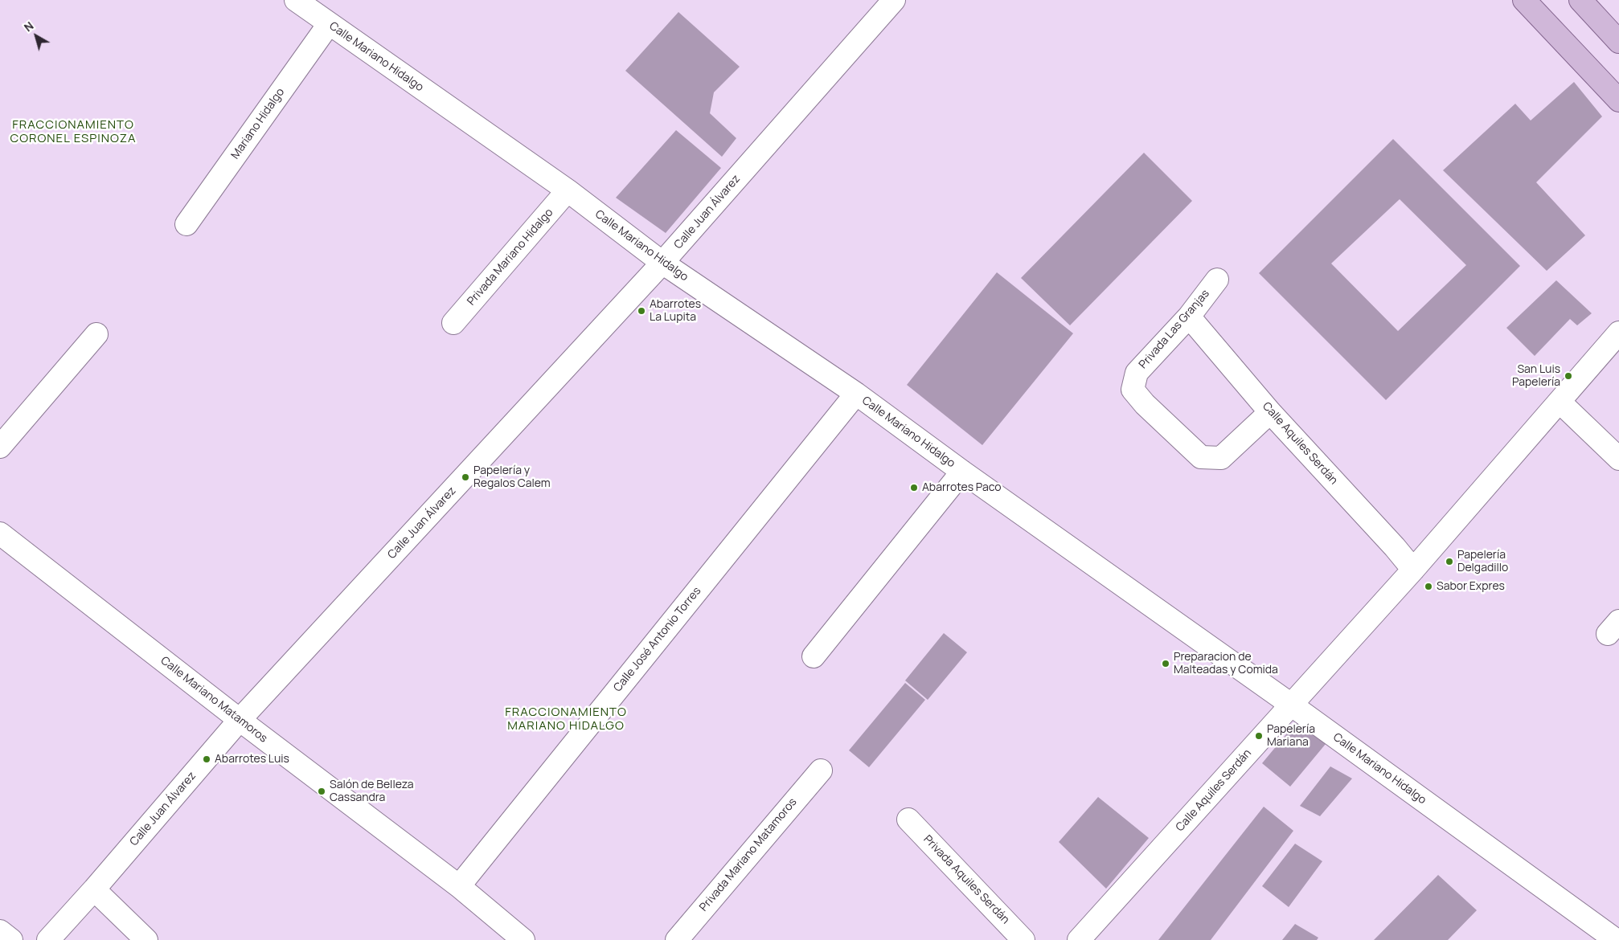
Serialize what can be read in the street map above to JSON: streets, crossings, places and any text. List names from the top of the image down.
{
  "streets": {
    "street": [
      "Calle Mariano Hidalgo",
      "Mariano Hidalgo",
      "Calle Juan Álvarez",
      "Privada Mariano Hidalgo",
      "Privada Las Granjas",
      "Calle Aquiles Serdán",
      "Calle José Antonio Torres",
      "Calle Mariano Matamoros",
      "Privada Mariano Matamoros",
      "Privada Aquiles Serdán"
    ]
  },
  "crossings": [
    ["Calle Mariano Hidalgo", "Mariano Hidalgo"],
    ["Calle Mariano Hidalgo", "Calle Juan Álvarez"],
    ["Calle Mariano Hidalgo", "Privada Mariano Hidalgo"],
    ["Calle Mariano Hidalgo", "Calle Aquiles Serdán"],
    ["Calle Mariano Hidalgo", "Calle José Antonio Torres"],
    ["Calle Juan Álvarez", "Calle Mariano Matamoros"],
    ["Privada Las Granjas", "Calle Aquiles Serdán"],
    ["Calle José Antonio Torres", "Calle Mariano Matamoros"]
  ],
  "districts": ["FRACCIONAMIENTO CORONEL ESPINOZA", "FRACCIONAMIENTO MARIANO HIDALGO"],
  "places": [
    "Abarrotes La Lupita",
    "San Luis Papelería",
    "Papelería y Regalos Calem",
    "Abarrotes Paco",
    "Papelería Delgadillo",
    "Sabor Expres",
    "Preparacion de Malteadas y Comida",
    "Papelería Mariana",
    "Abarrotes Luis",
    "Salón de Belleza Cassandra"
  ],
  "north": "top left"
}
